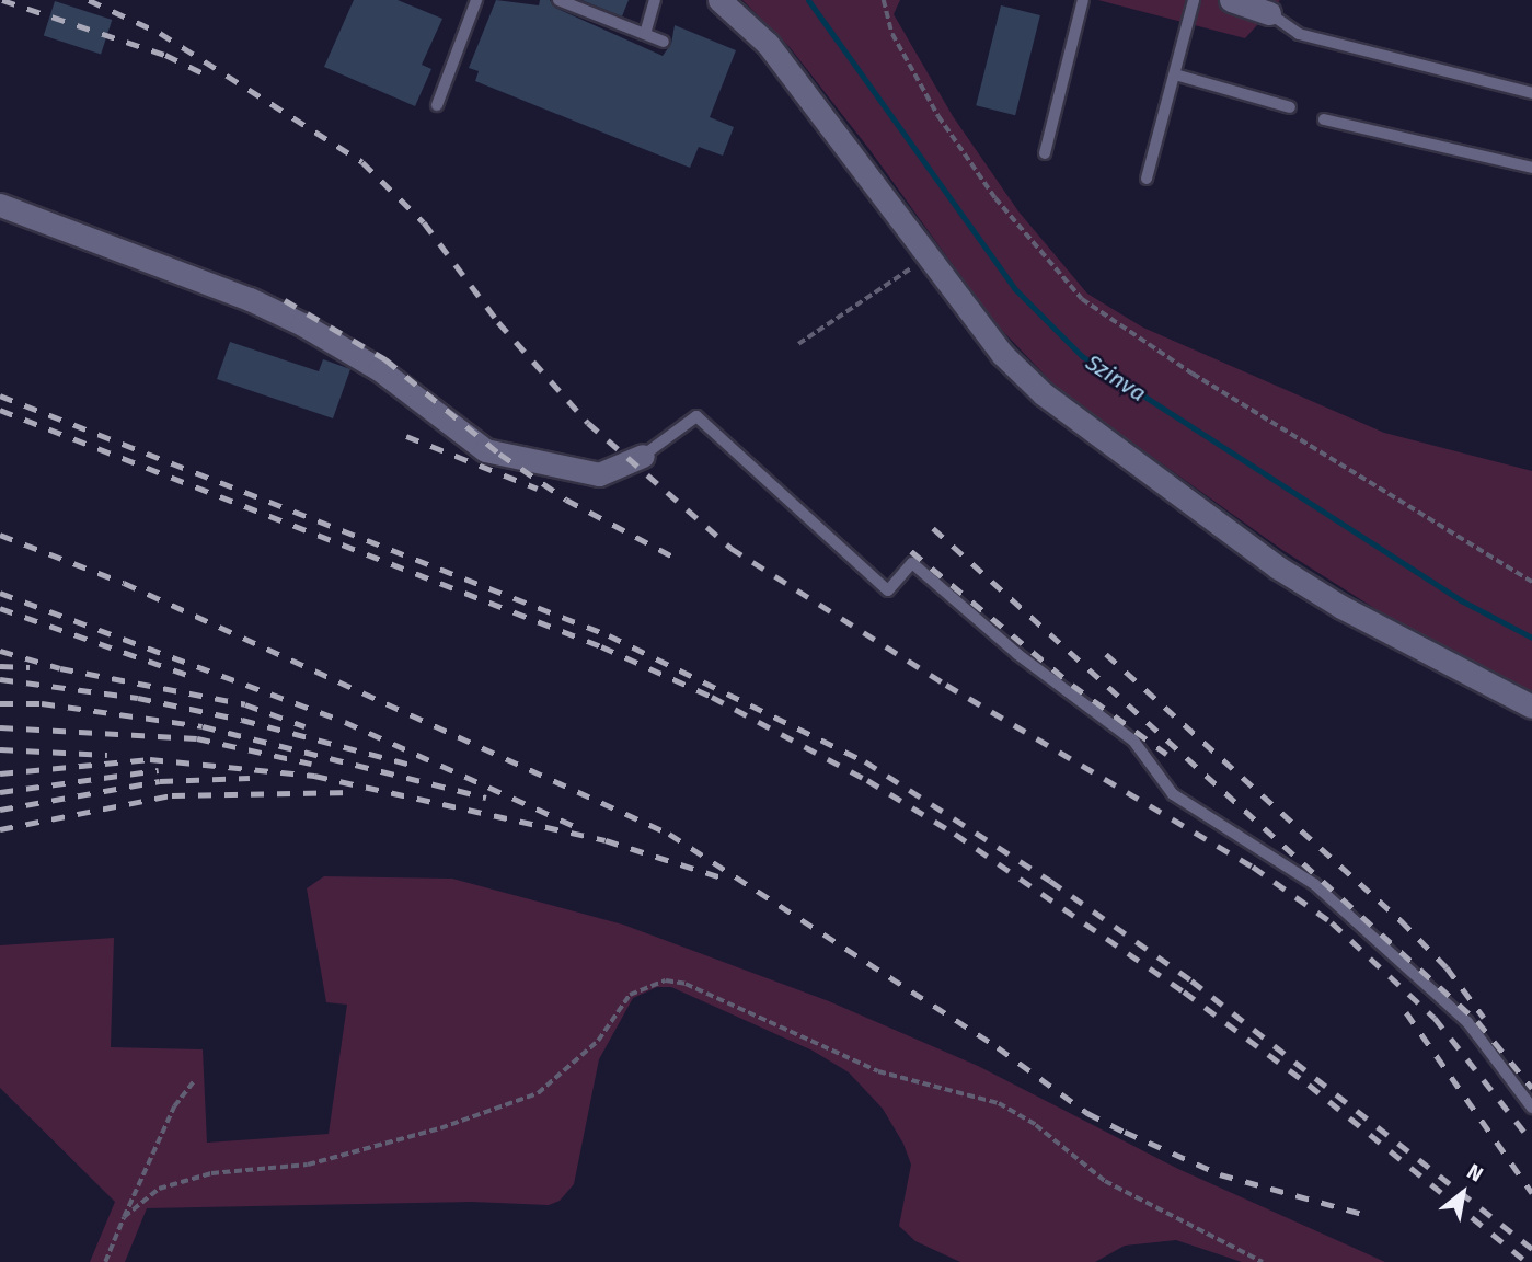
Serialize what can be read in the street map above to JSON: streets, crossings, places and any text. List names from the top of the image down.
{
  "water": ["Szinva"],
  "north": "top right"
}
